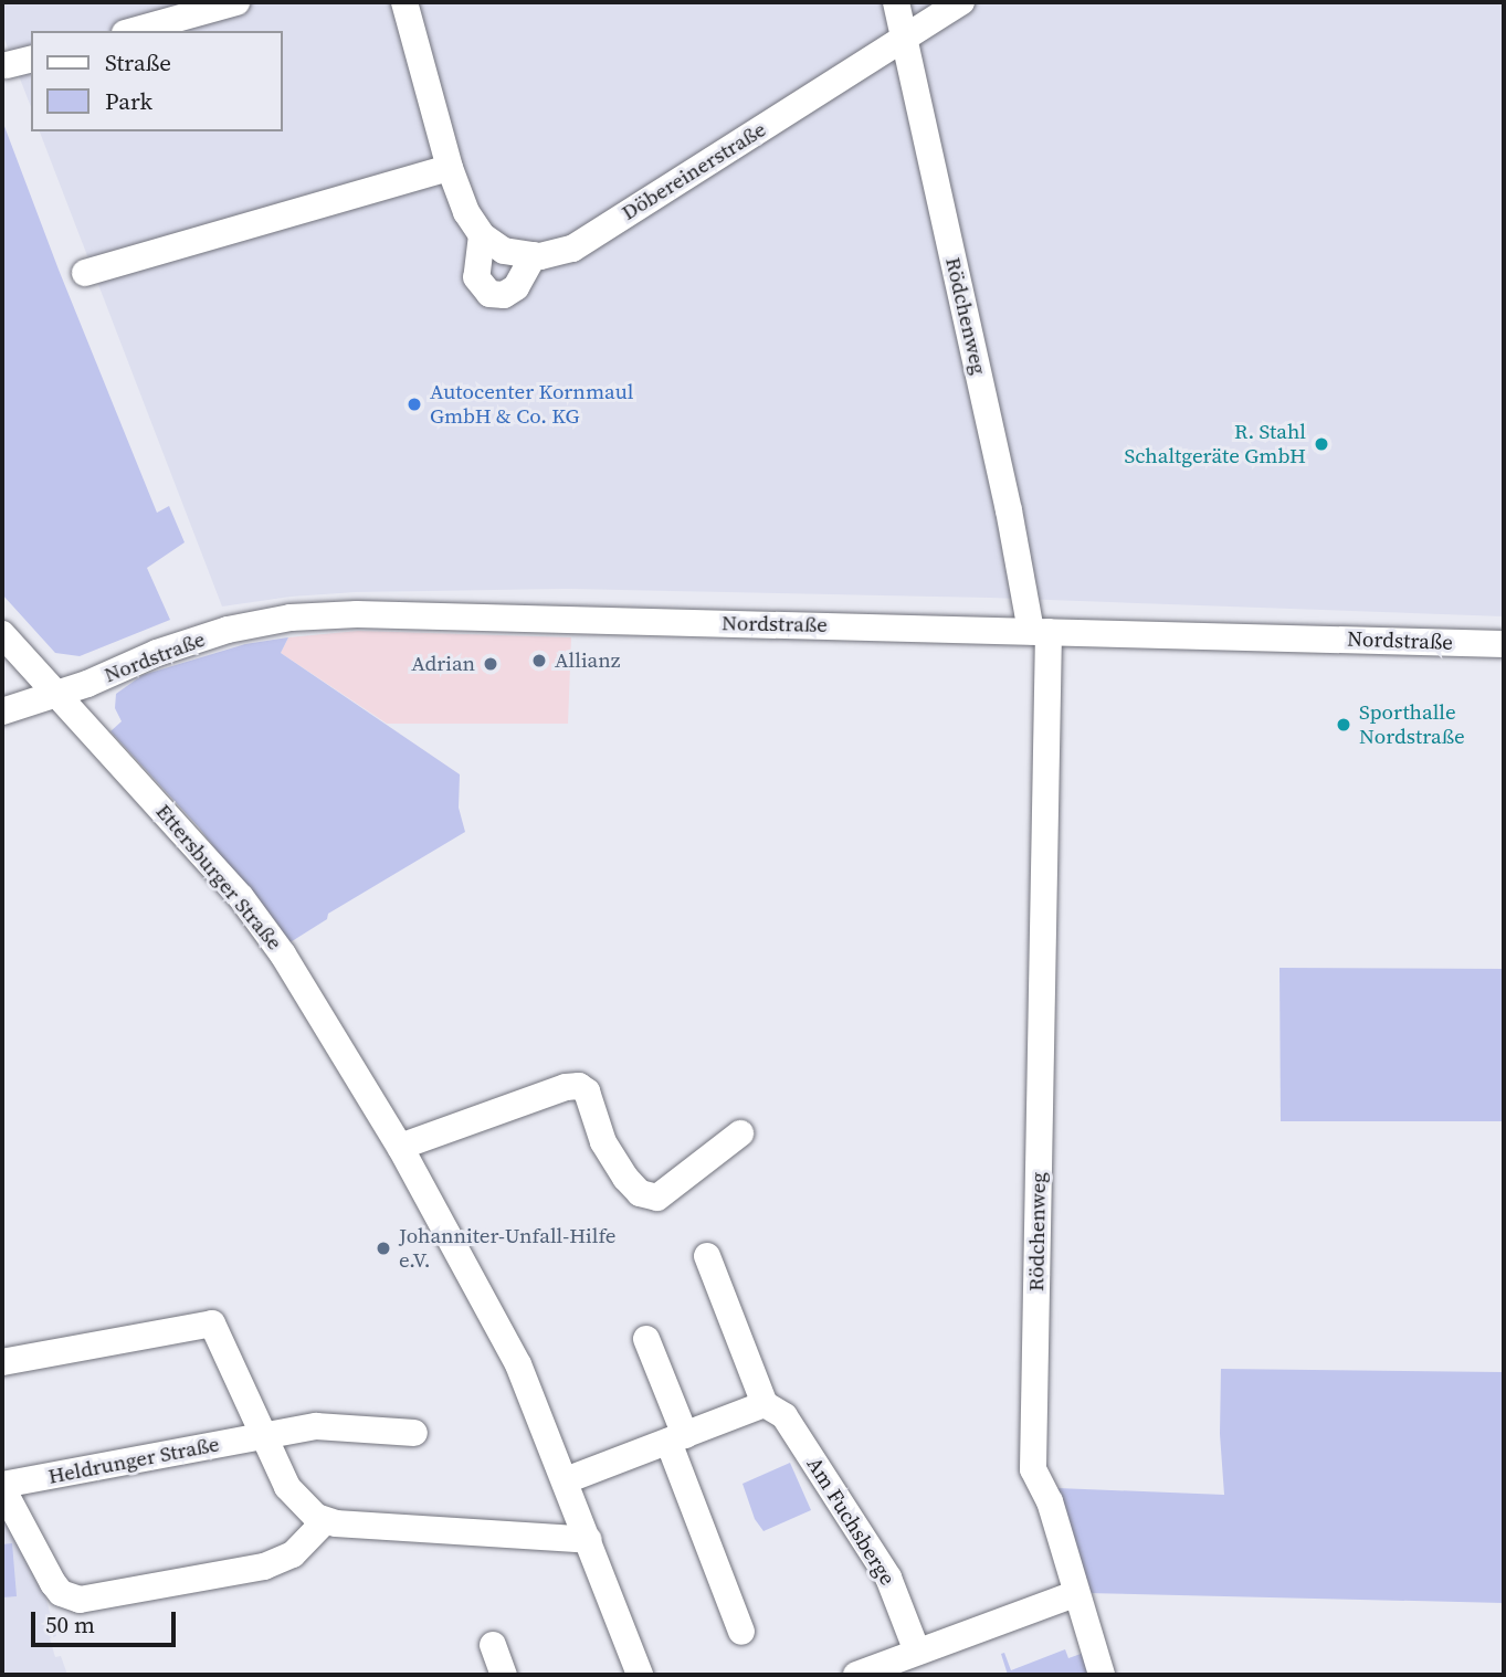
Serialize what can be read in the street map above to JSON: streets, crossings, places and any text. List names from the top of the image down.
{
  "streets": {
    "street": [
      "Döbereinerstraße",
      "Rödchenweg",
      "Nordstraße",
      "Ettersburger Straße",
      "Heldrunger Straße",
      "Am Fuchsberge"
    ]
  },
  "crossings": [
    ["Döbereinerstraße", "Rödchenweg"],
    ["Rödchenweg", "Nordstraße"],
    ["Nordstraße", "Ettersburger Straße"]
  ],
  "places": [
    "Autocenter Kornmaul GmbH & Co. KG",
    "R. Stahl Schaltgeräte GmbH",
    "Allianz",
    "Adrian",
    "Sporthalle Nordstraße",
    "Johanniter-Unfall-Hilfe e.V."
  ],
  "legend": ["Straße", "Park"],
  "scale_bar": "50 m"
}
